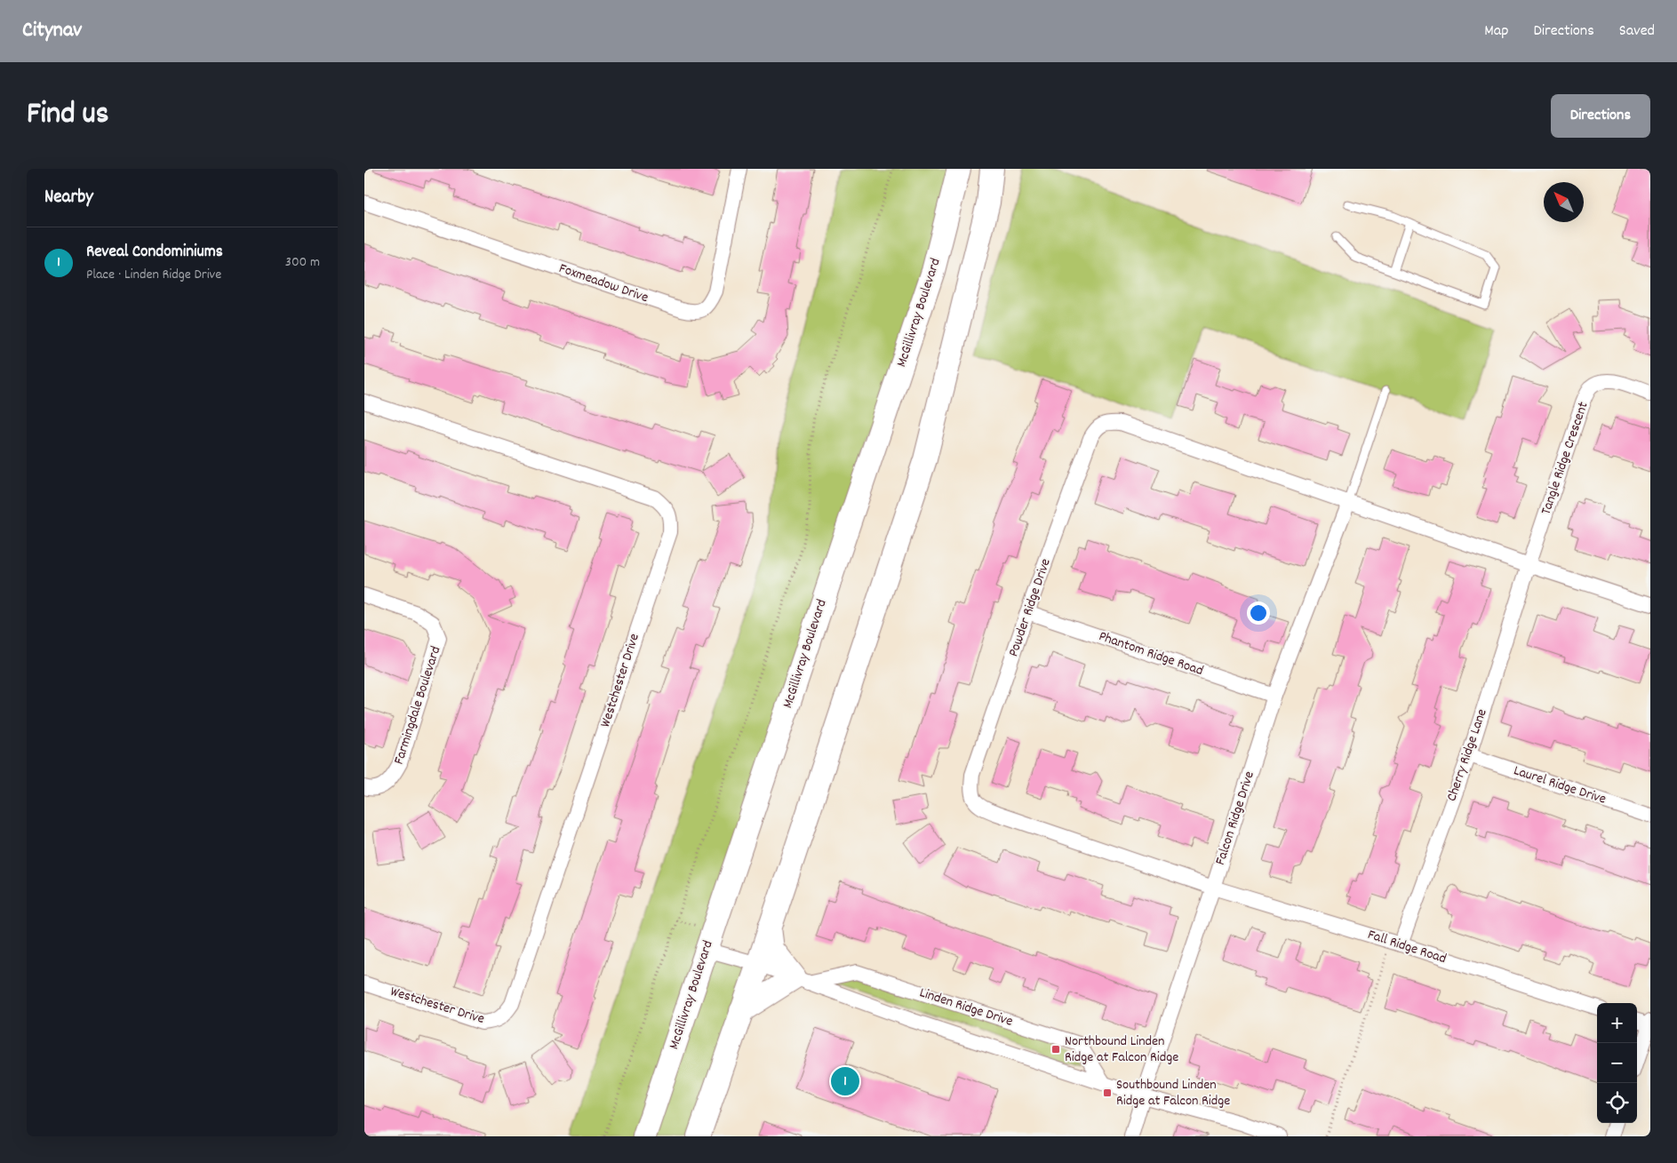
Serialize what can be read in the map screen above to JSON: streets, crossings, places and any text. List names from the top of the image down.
{
  "streets": {
    "main road": ["McGillivray Boulevard"],
    "street": [
      "Foxmeadow Drive",
      "Tangle Ridge Crescent",
      "Powder Ridge Drive",
      "Phantom Ridge Road",
      "Westchester Drive",
      "Farmingdale Boulevard",
      "Cherry Ridge Lane",
      "Laurel Ridge Drive",
      "Falcon Ridge Drive",
      "Fall Ridge Road",
      "Linden Ridge Drive"
    ]
  },
  "crossings": [
    ["McGillivray Boulevard", "Linden Ridge Drive"],
    ["Tangle Ridge Crescent", "Cherry Ridge Lane"],
    ["Powder Ridge Drive", "Phantom Ridge Road"],
    ["Powder Ridge Drive", "Falcon Ridge Drive"],
    ["Powder Ridge Drive", "Fall Ridge Road"],
    ["Phantom Ridge Road", "Falcon Ridge Drive"],
    ["Cherry Ridge Lane", "Laurel Ridge Drive"],
    ["Cherry Ridge Lane", "Fall Ridge Road"],
    ["Falcon Ridge Drive", "Fall Ridge Road"],
    ["Falcon Ridge Drive", "Linden Ridge Drive"]
  ],
  "places": {
    "transit": ["Northbound Linden Ridge at Falcon Ridge", "Southbound Linden Ridge at Falcon Ridge"]
  },
  "north": "top left",
  "page": {
    "header": "Citynav",
    "nav": ["Map", "Directions", "Saved"],
    "title": "Find us",
    "buttons": "Directions",
    "heading": "Nearby",
    "list": [
      {
        "mark": "1",
        "name": "Reveal Condominiums",
        "note": "Place · Linden Ridge Drive",
        "value": "300 m"
      }
    ],
    "map_buttons": ["+", "−"],
    "pins": "1"
  }
}
